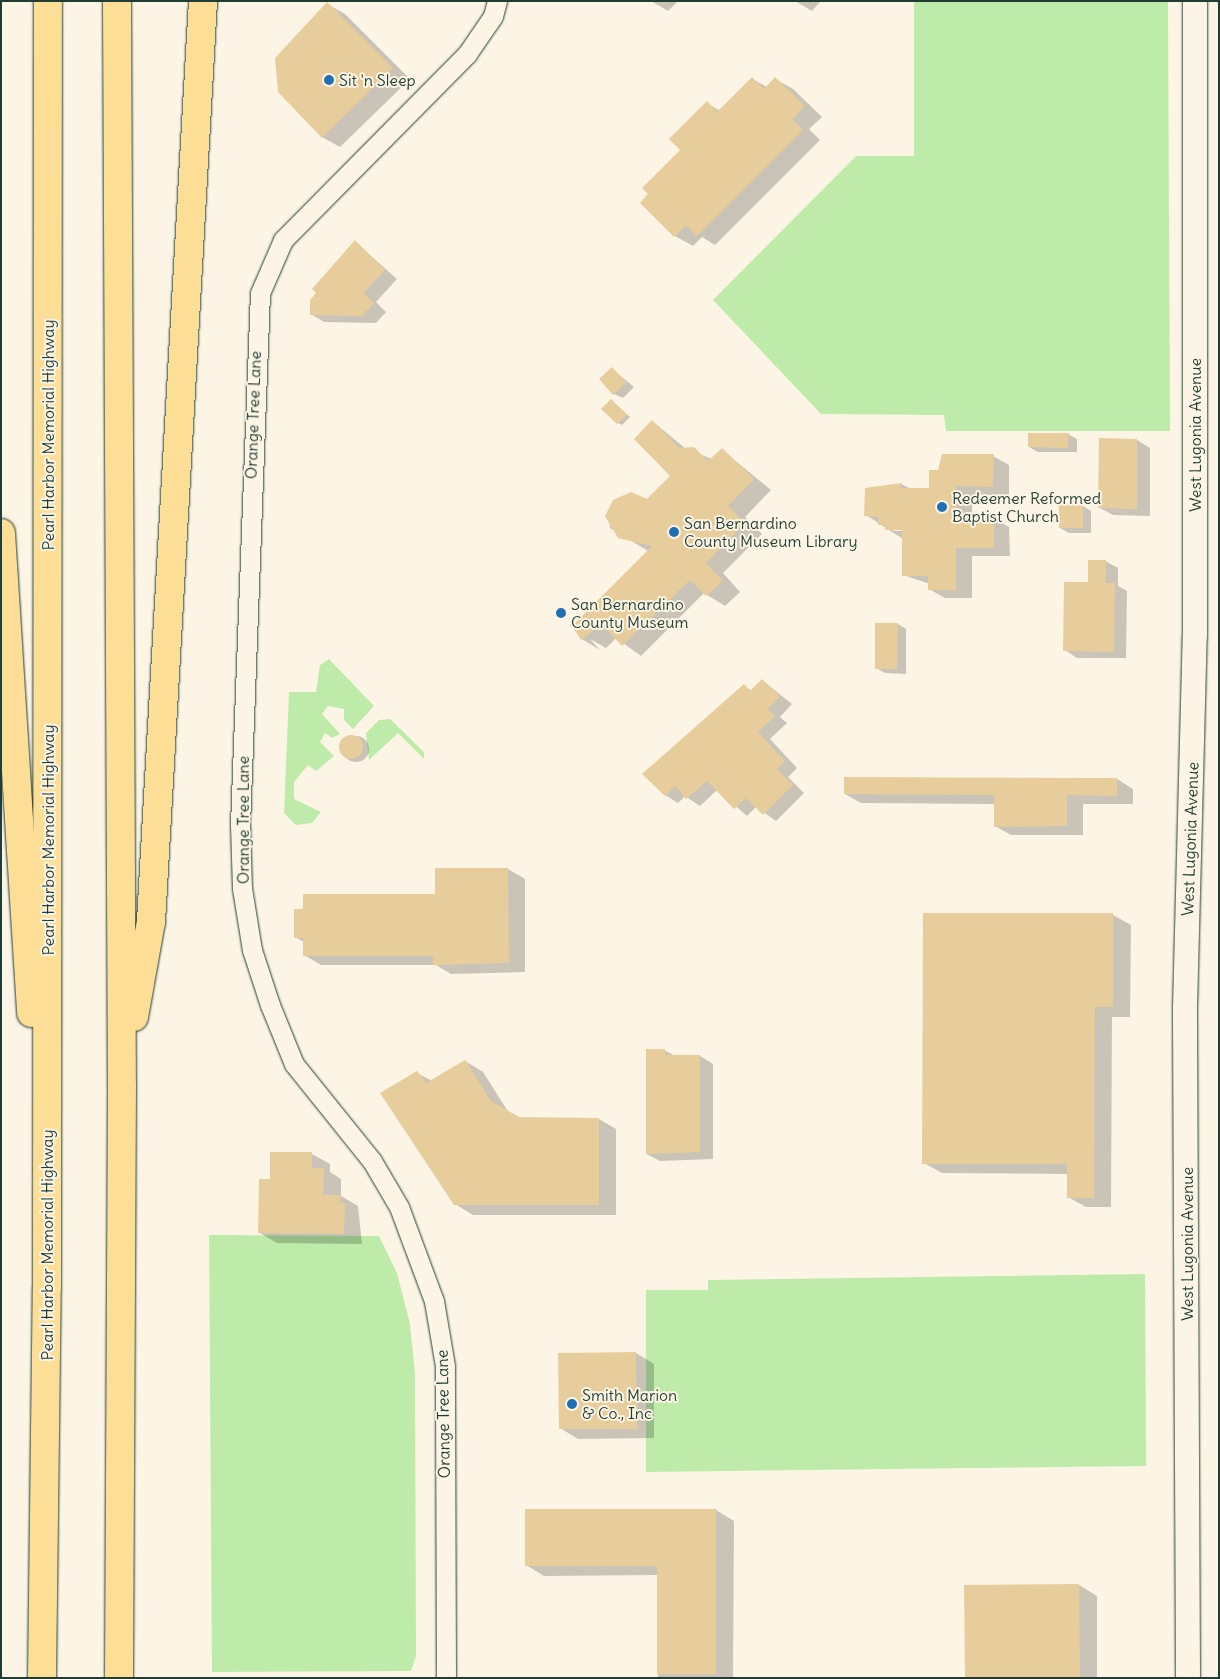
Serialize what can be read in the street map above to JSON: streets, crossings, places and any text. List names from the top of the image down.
{
  "streets": {
    "highway": ["Pearl Harbor Memorial Highway"],
    "street": ["Orange Tree Lane", "West Lugonia Avenue"]
  },
  "places": [
    "Sit 'n Sleep",
    "Redeemer Reformed Baptist Church",
    "San Bernardino County Museum Library",
    "San Bernardino County Museum",
    "Smith Marion & Co., Inc"
  ]
}
